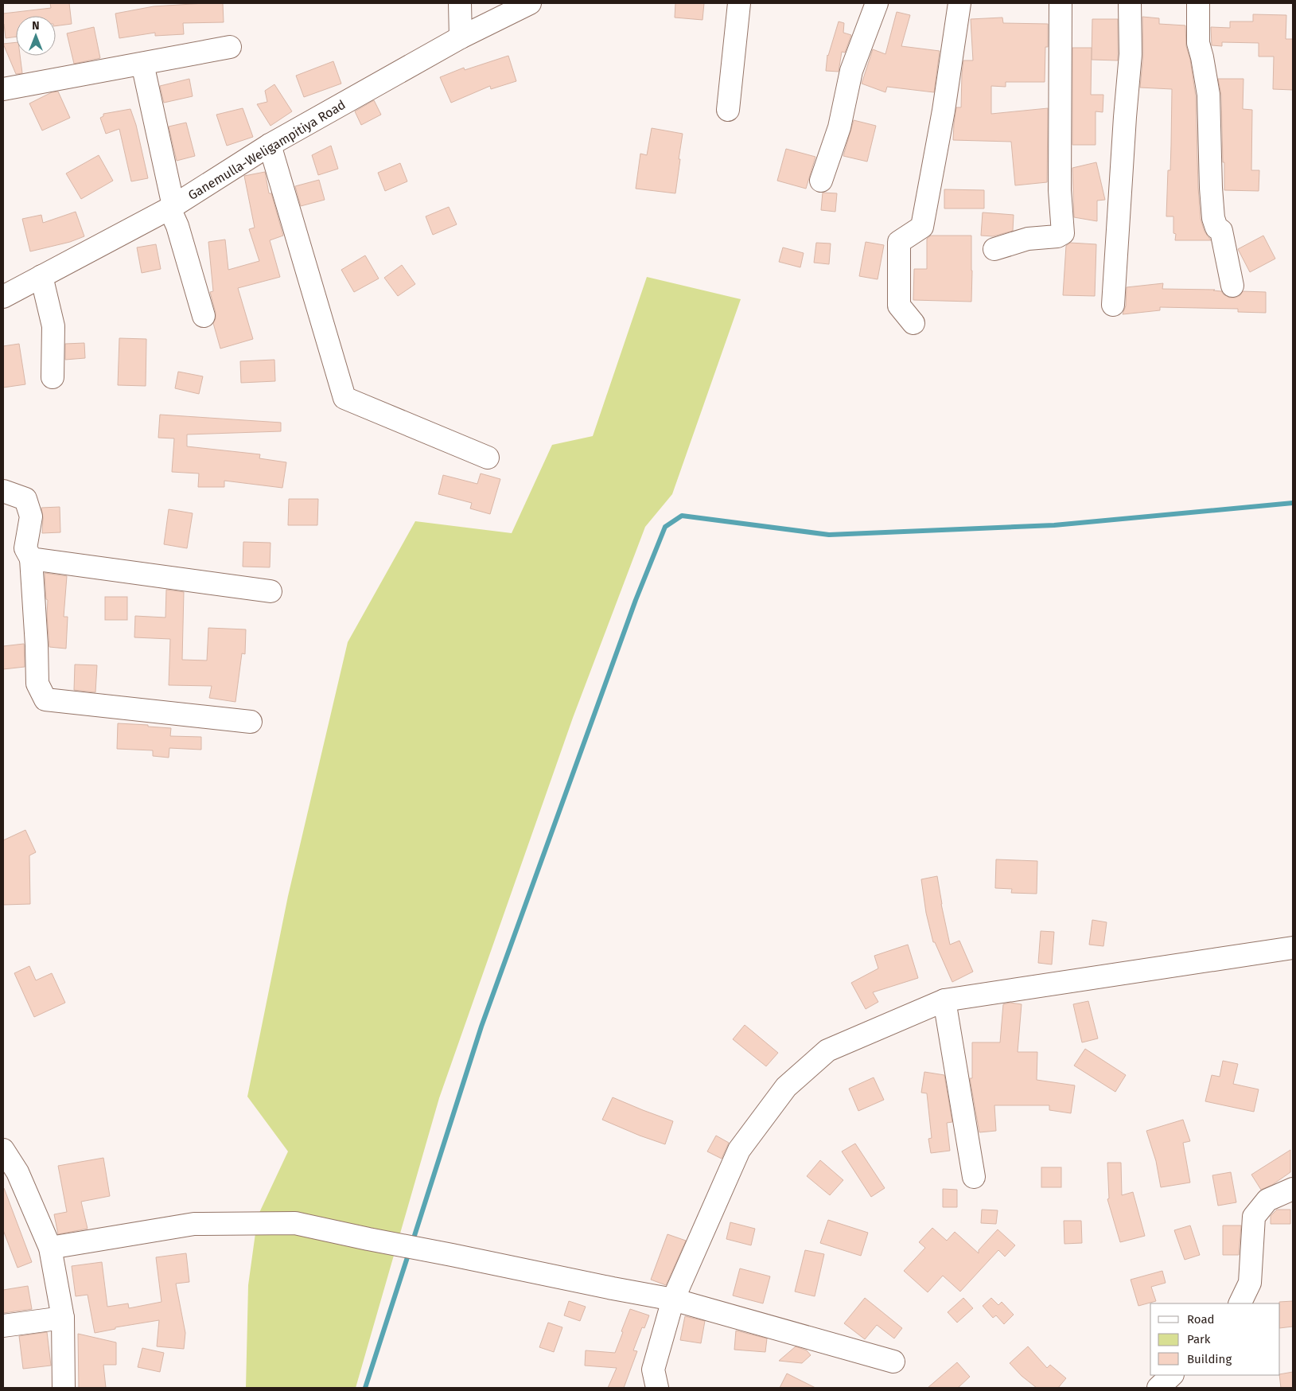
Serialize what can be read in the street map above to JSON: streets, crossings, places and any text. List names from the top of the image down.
{
  "streets": {
    "street": ["Ganemulla-Weligampitiya Road"]
  },
  "legend": ["Road", "Park", "Building"],
  "north": "top"
}
